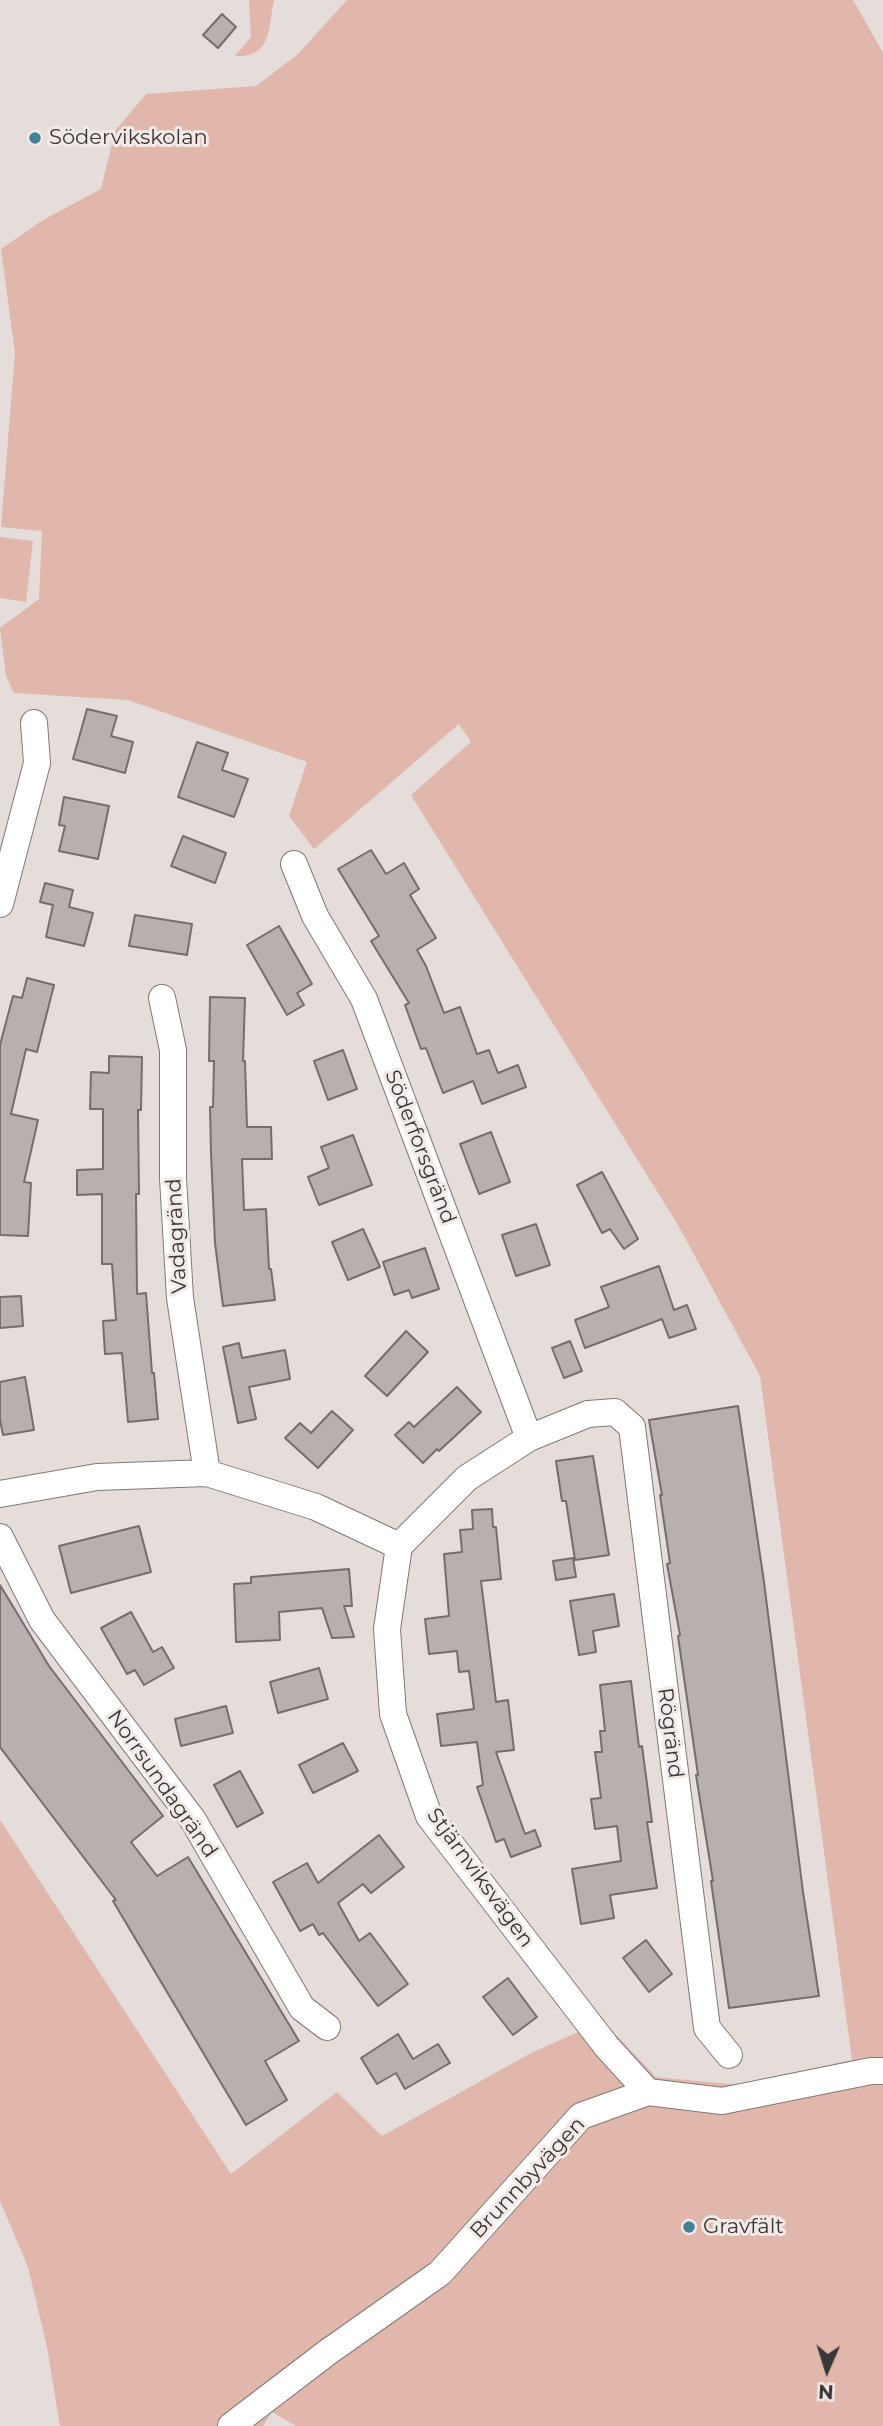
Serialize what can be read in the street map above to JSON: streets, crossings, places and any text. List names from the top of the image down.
{
  "streets": {
    "street": [
      "Söderforsgränd",
      "Vadagränd",
      "Rögränd",
      "Norrsundagränd",
      "Stjärnviksvägen",
      "Brunnbyvägen"
    ]
  },
  "crossings": [
    ["Söderforsgränd", "Rögränd"],
    ["Stjärnviksvägen", "Brunnbyvägen"]
  ],
  "places": ["Södervikskolan", "Gravfält"],
  "north": "bottom"
}
